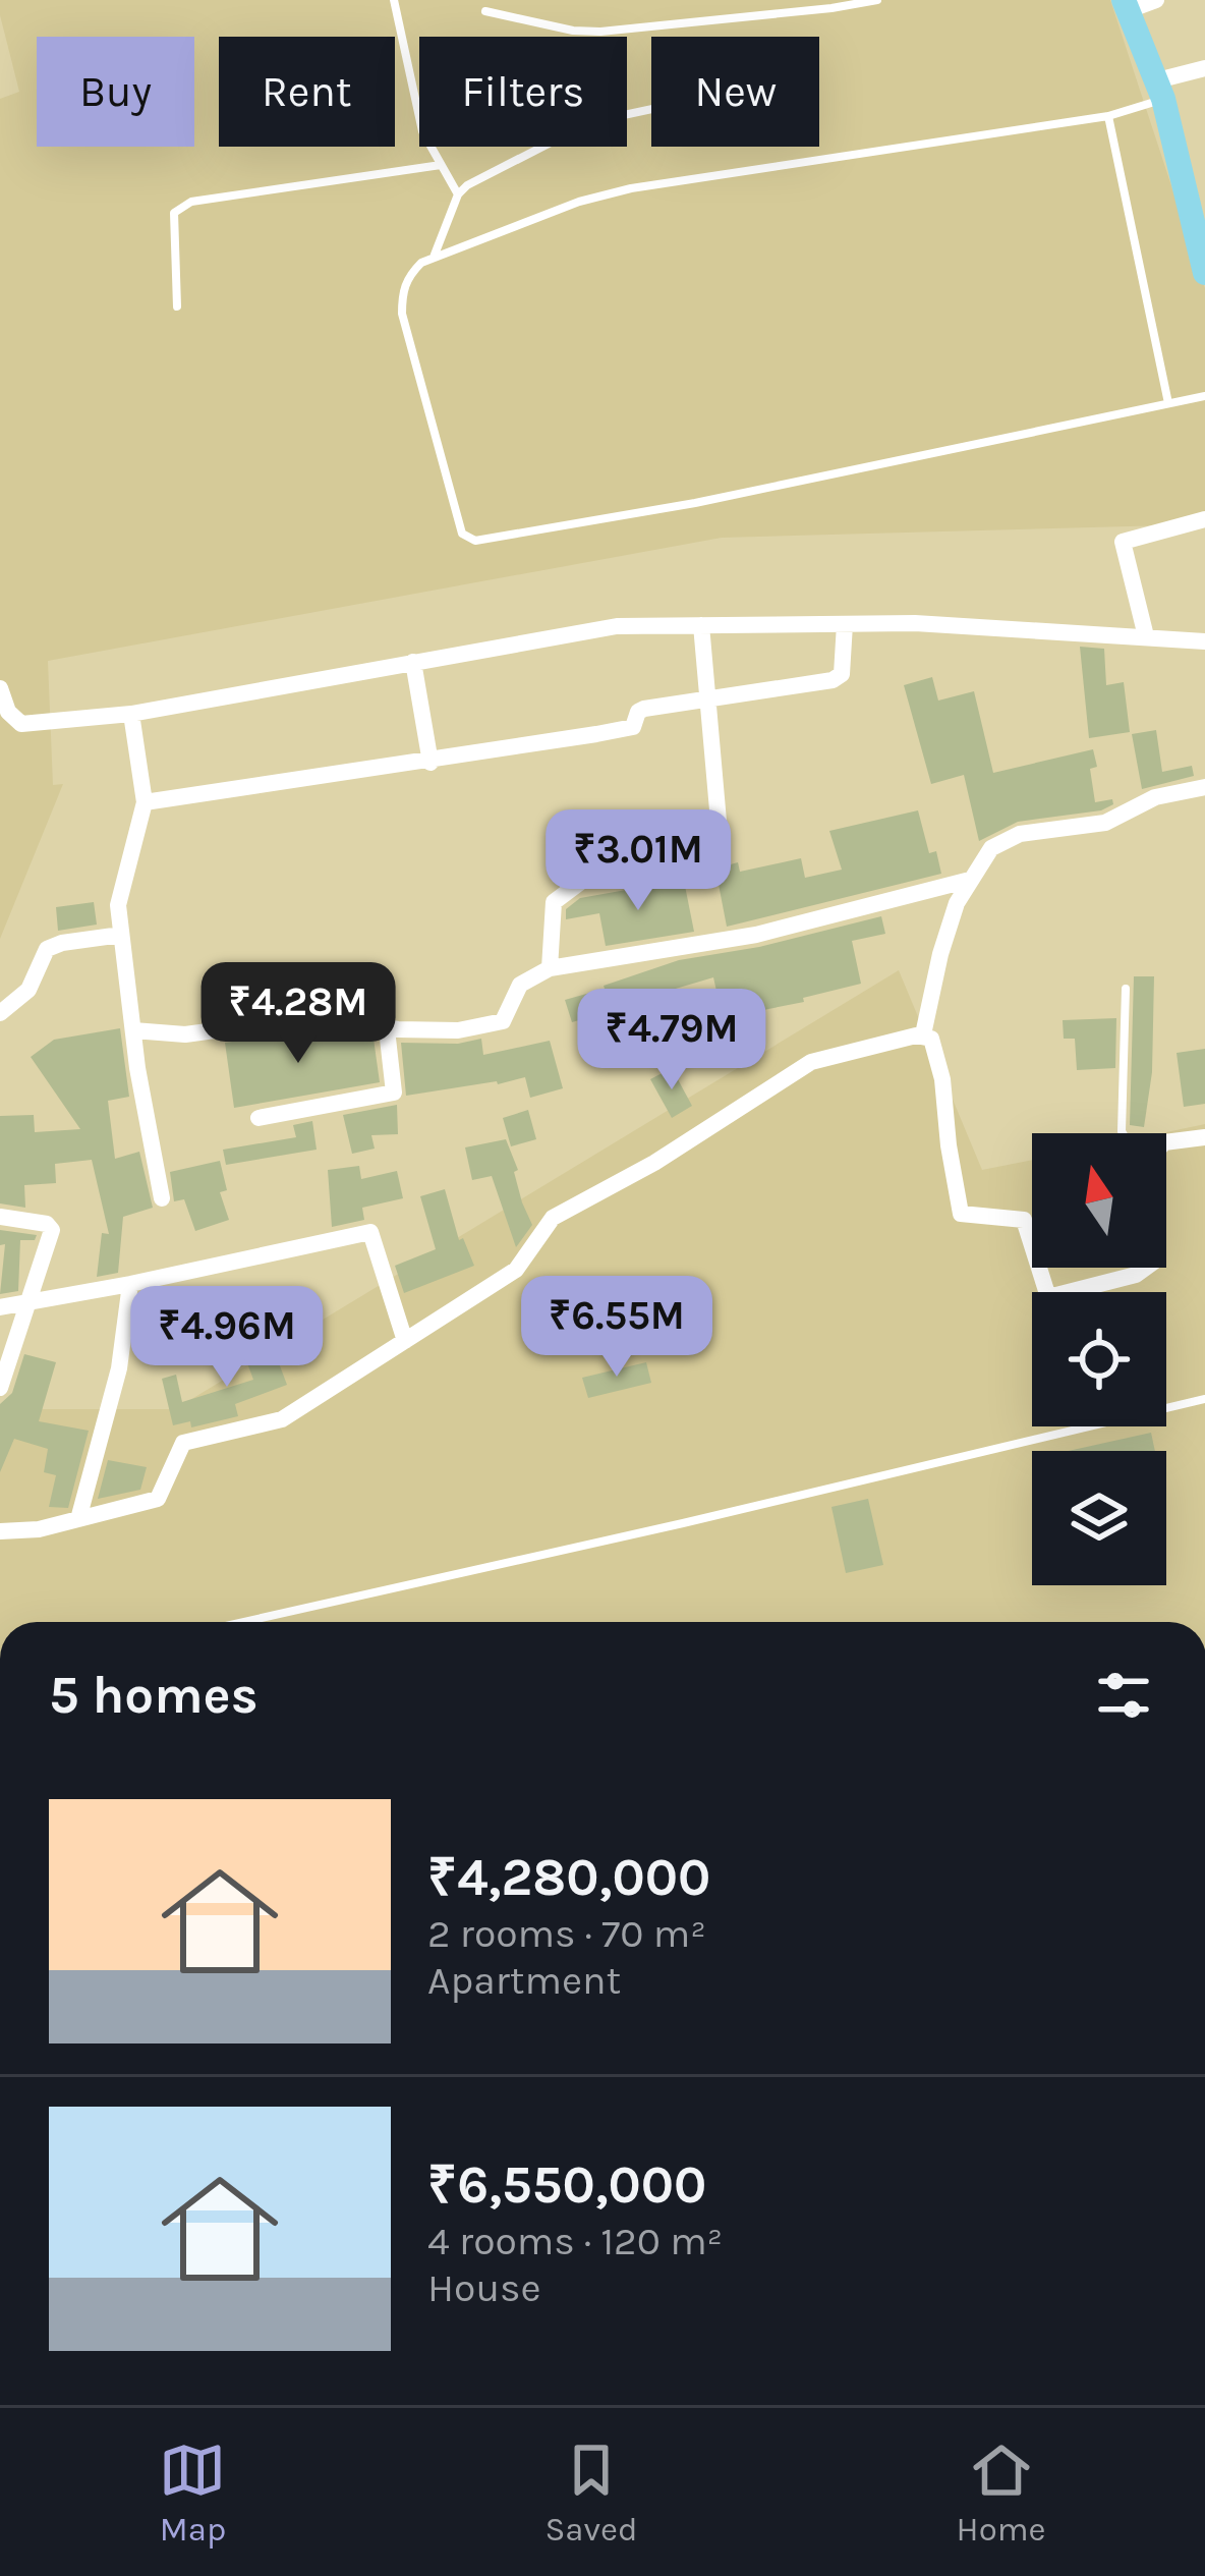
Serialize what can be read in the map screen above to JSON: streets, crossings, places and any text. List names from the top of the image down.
{
  "north": "top",
  "page": {
    "chip": [
      "Buy",
      "Rent",
      "Filters",
      "New"
    ],
    "price": [
      "₹3.01M",
      "₹4.28M",
      "₹4.79M",
      "₹6.55M",
      "₹4.96M"
    ],
    "heading": "5 homes",
    "list": [
      {
        "name": "₹4,280,000",
        "note": "2 rooms · 70 m² · Apartment"
      },
      {
        "name": "₹6,550,000",
        "note": "4 rooms · 120 m² · House"
      }
    ],
    "tabs": ["Map", "Saved", "Home"]
  }
}
